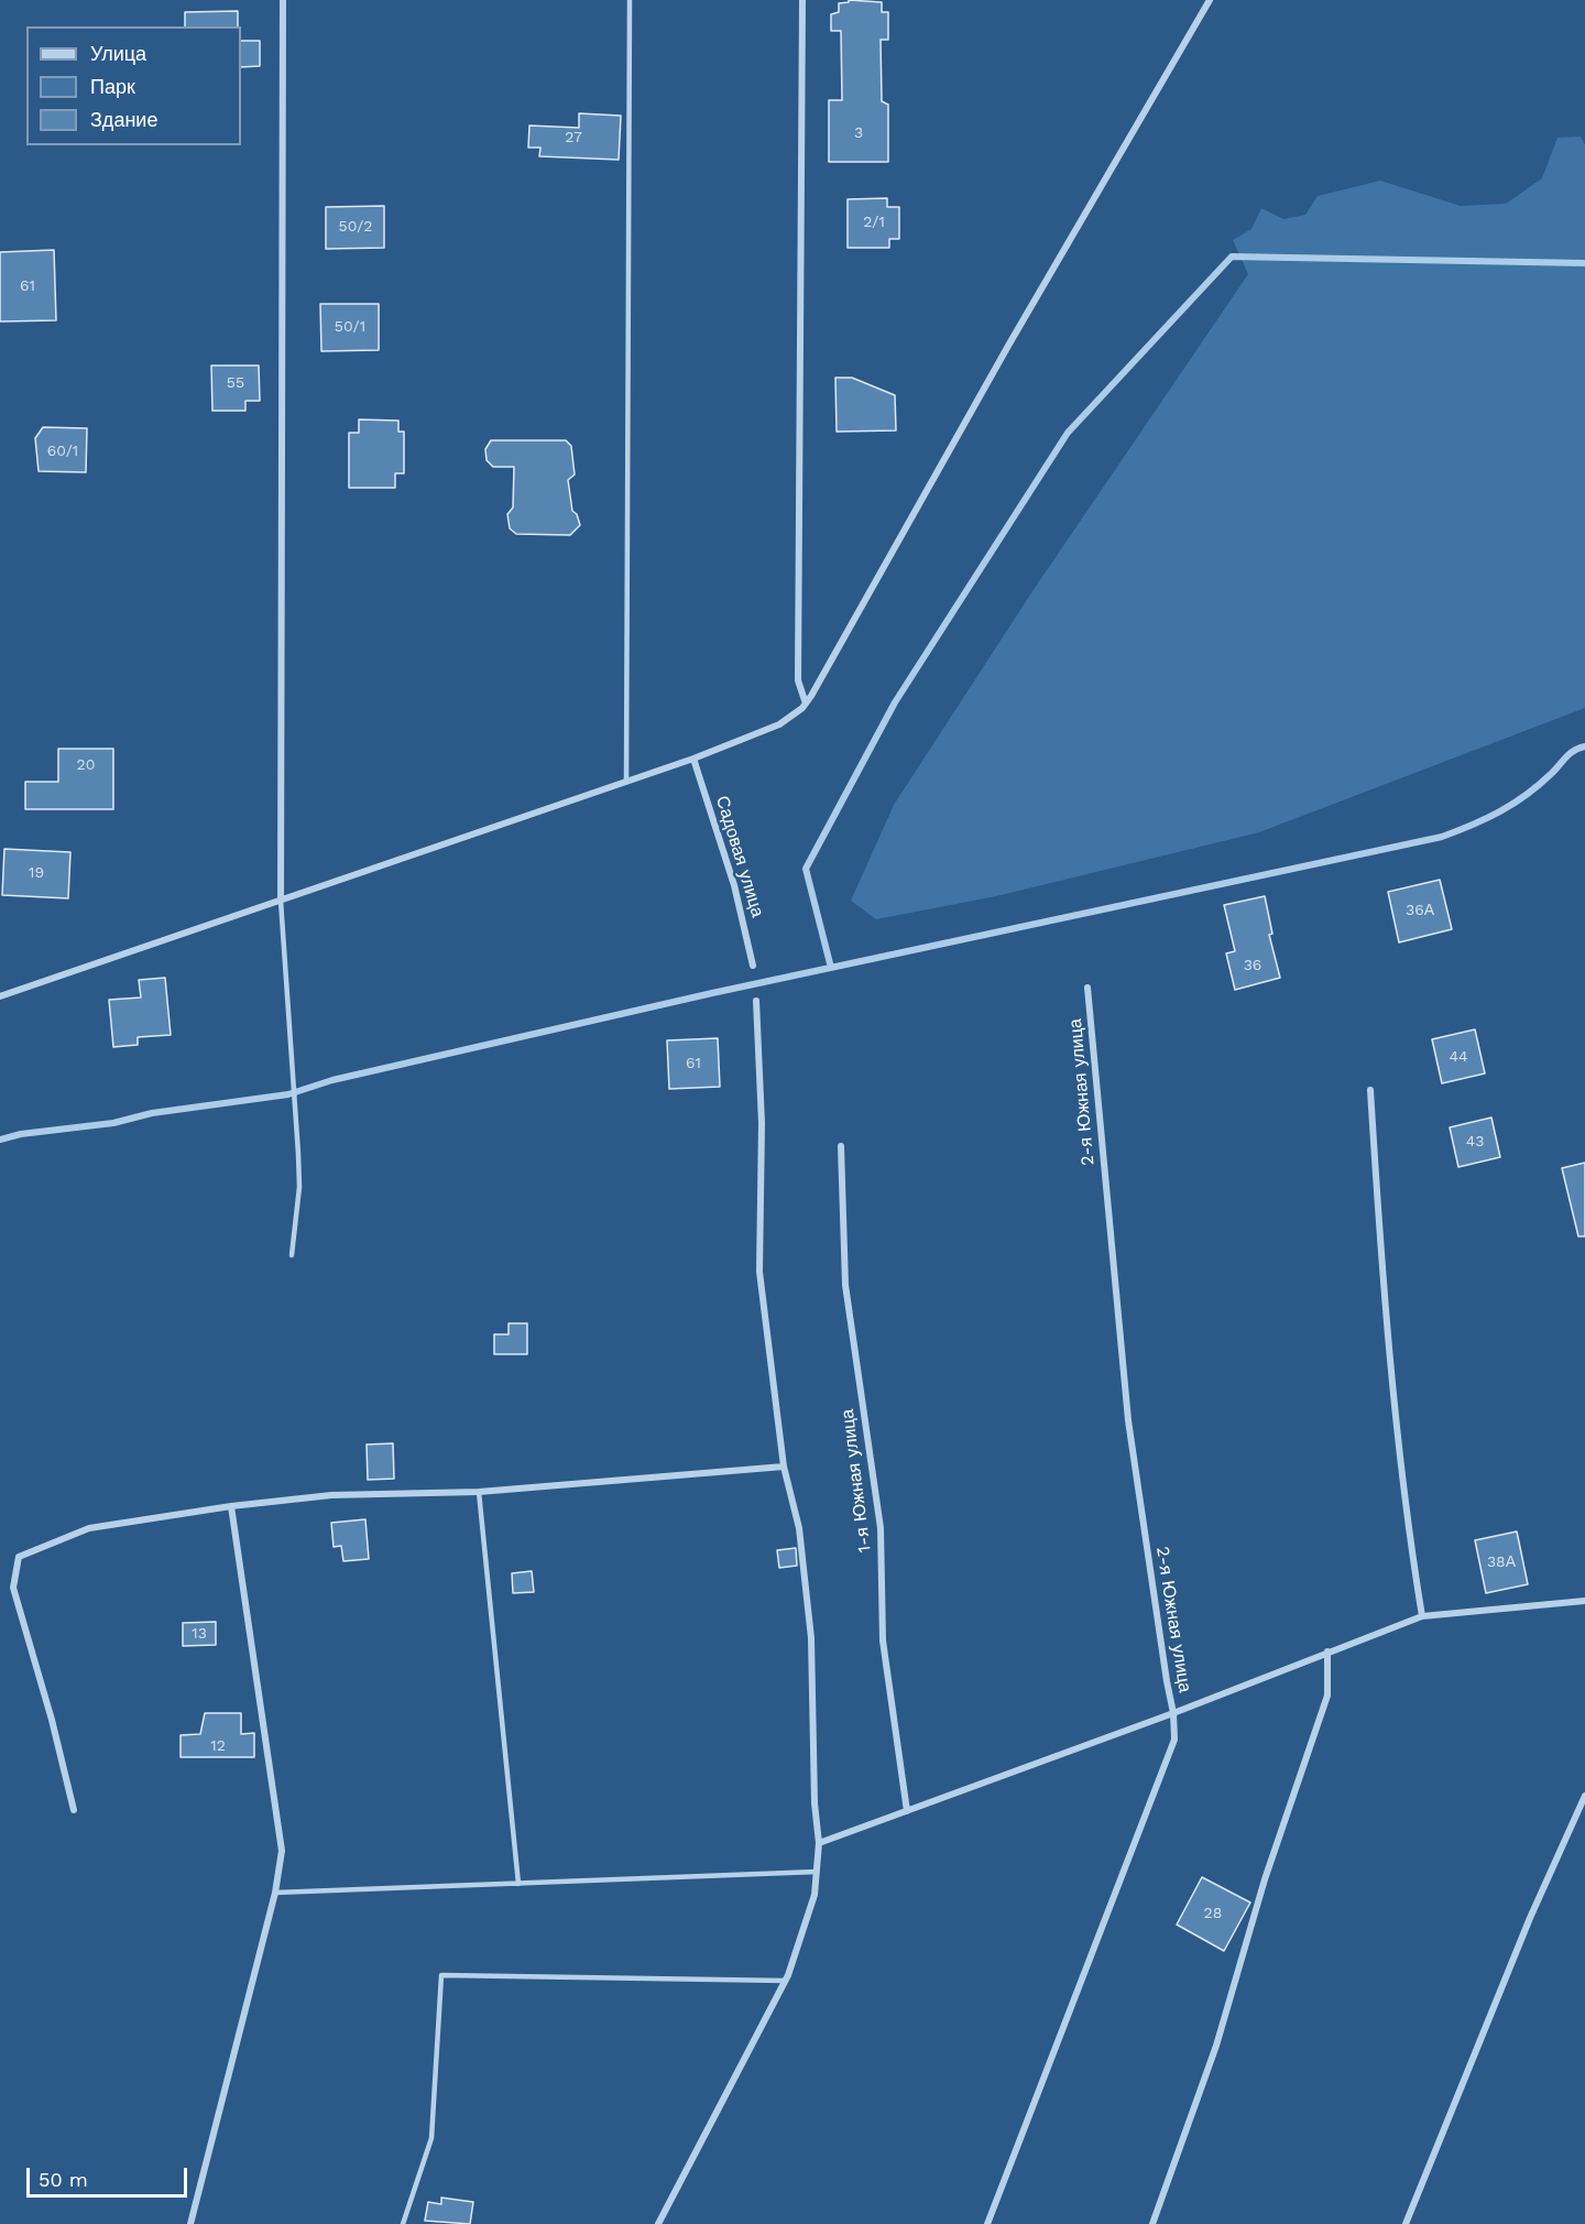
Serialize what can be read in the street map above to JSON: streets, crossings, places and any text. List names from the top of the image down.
{
  "streets": {
    "street": ["Садовая улица", "2-я Южная улица", "1-я Южная улица"]
  },
  "house_numbers": [
    "3",
    "27",
    "2/1",
    "50/2",
    "61",
    "50/1",
    "55",
    "60/1",
    "20",
    "19",
    "36А",
    "36",
    "44",
    "61",
    "43",
    "38А",
    "13",
    "12",
    "28"
  ],
  "legend": ["Улица", "Парк", "Здание"],
  "scale_bar": "50 m"
}
